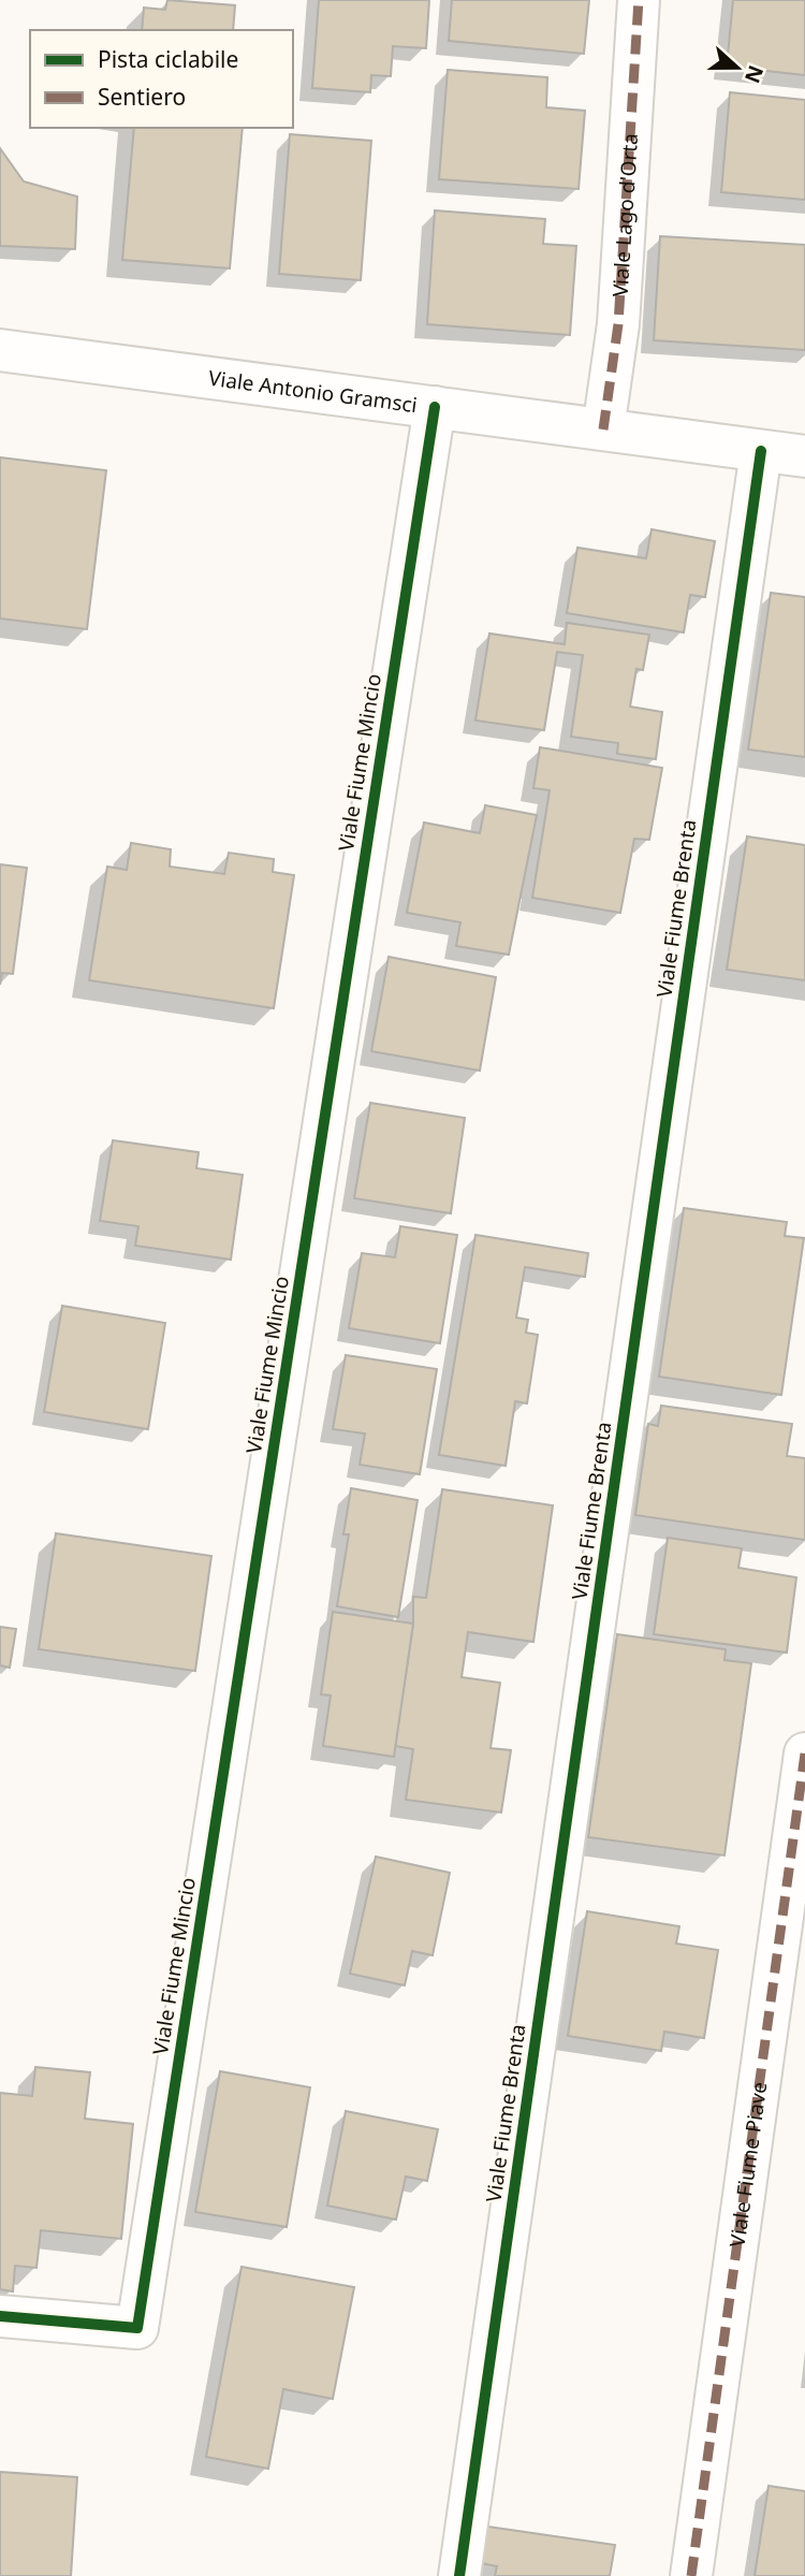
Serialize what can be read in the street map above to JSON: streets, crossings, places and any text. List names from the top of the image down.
{
  "streets": {
    "street": [
      "Viale Lago d'Orta",
      "Viale Antonio Gramsci",
      "Viale Fiume Mincio",
      "Viale Fiume Brenta",
      "Viale Fiume Piave"
    ]
  },
  "crossings": [
    ["Viale Lago d'Orta", "Viale Antonio Gramsci"],
    ["Viale Antonio Gramsci", "Viale Fiume Mincio"],
    ["Viale Antonio Gramsci", "Viale Fiume Brenta"]
  ],
  "legend": ["Pista ciclabile", "Sentiero"],
  "north": "right"
}
